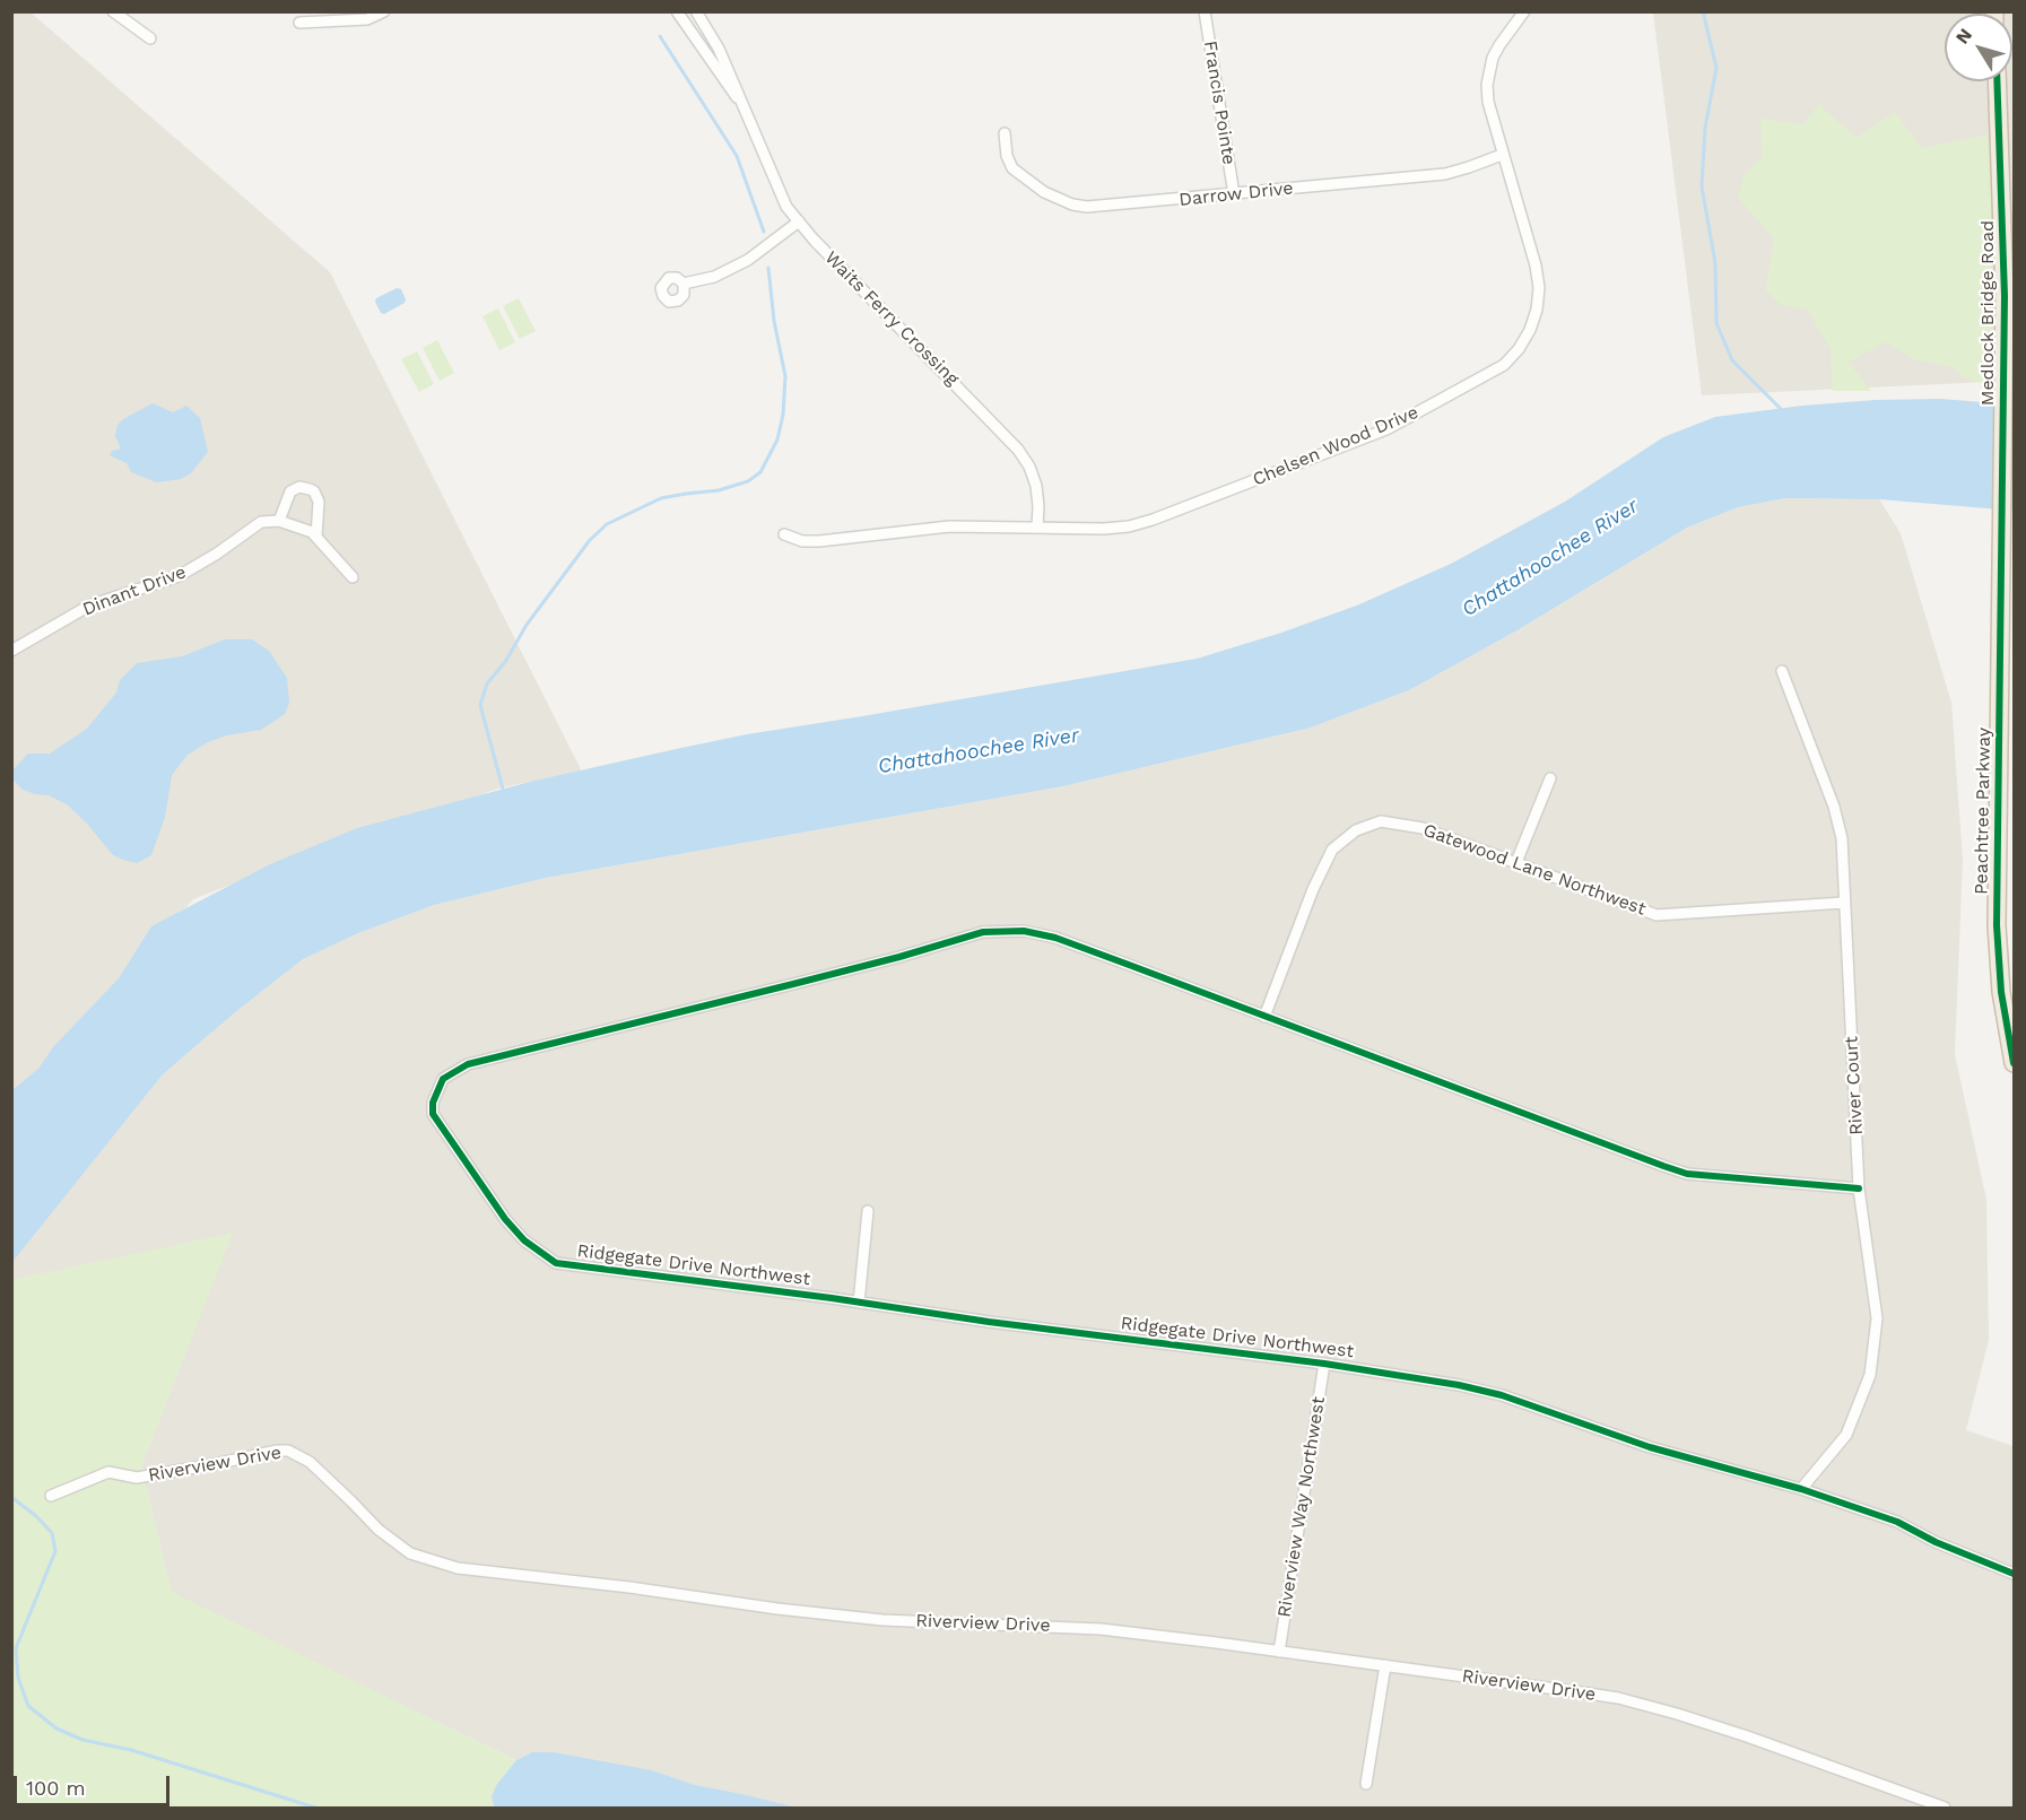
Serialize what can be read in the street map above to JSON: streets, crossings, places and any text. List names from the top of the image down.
{
  "streets": {
    "highway": ["Medlock Bridge Road", "Peachtree Parkway"],
    "street": [
      "Francis Pointe",
      "Darrow Drive",
      "Waits Ferry Crossing",
      "Chelsen Wood Drive",
      "Dinant Drive",
      "Gatewood Lane Northwest",
      "River Court",
      "Ridgegate Drive Northwest",
      "Riverview Drive",
      "Riverview Way Northwest"
    ]
  },
  "crossings": [
    ["Francis Pointe", "Darrow Drive"],
    ["Darrow Drive", "Chelsen Wood Drive"],
    ["Medlock Bridge Road", "Peachtree Parkway"],
    ["Waits Ferry Crossing", "Chelsen Wood Drive"],
    ["Gatewood Lane Northwest", "River Court"],
    ["Gatewood Lane Northwest", "Ridgegate Drive Northwest"],
    ["River Court", "Ridgegate Drive Northwest"],
    ["Ridgegate Drive Northwest", "Riverview Way Northwest"],
    ["Riverview Drive", "Riverview Way Northwest"]
  ],
  "water": ["Chattahoochee River"],
  "scale_bar": "100 m",
  "north": "top left"
}
